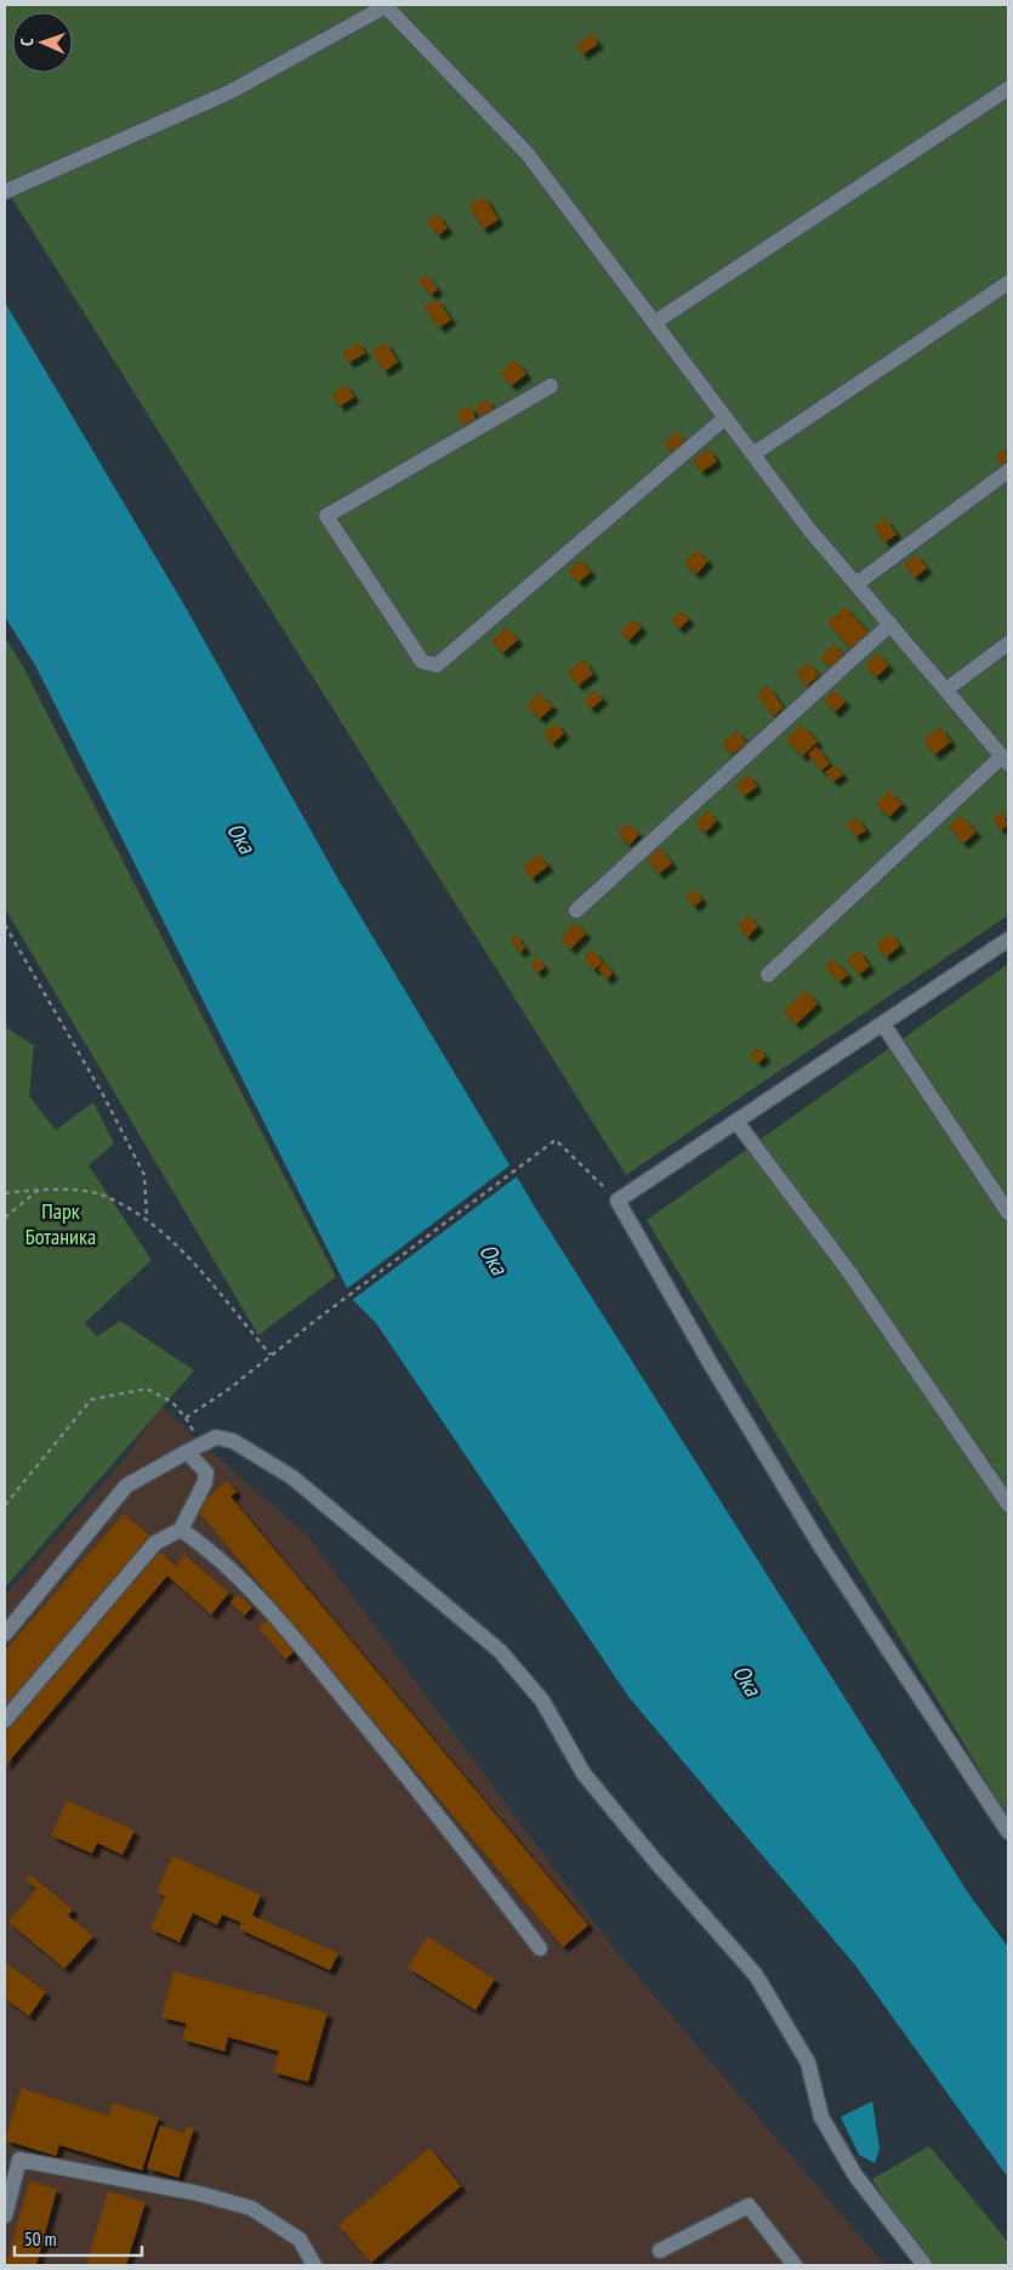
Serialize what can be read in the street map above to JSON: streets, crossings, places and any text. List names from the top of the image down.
{
  "water": ["Ока"],
  "parks": ["Парк Ботаника"],
  "scale_bar": "50 m",
  "north": "left"
}
